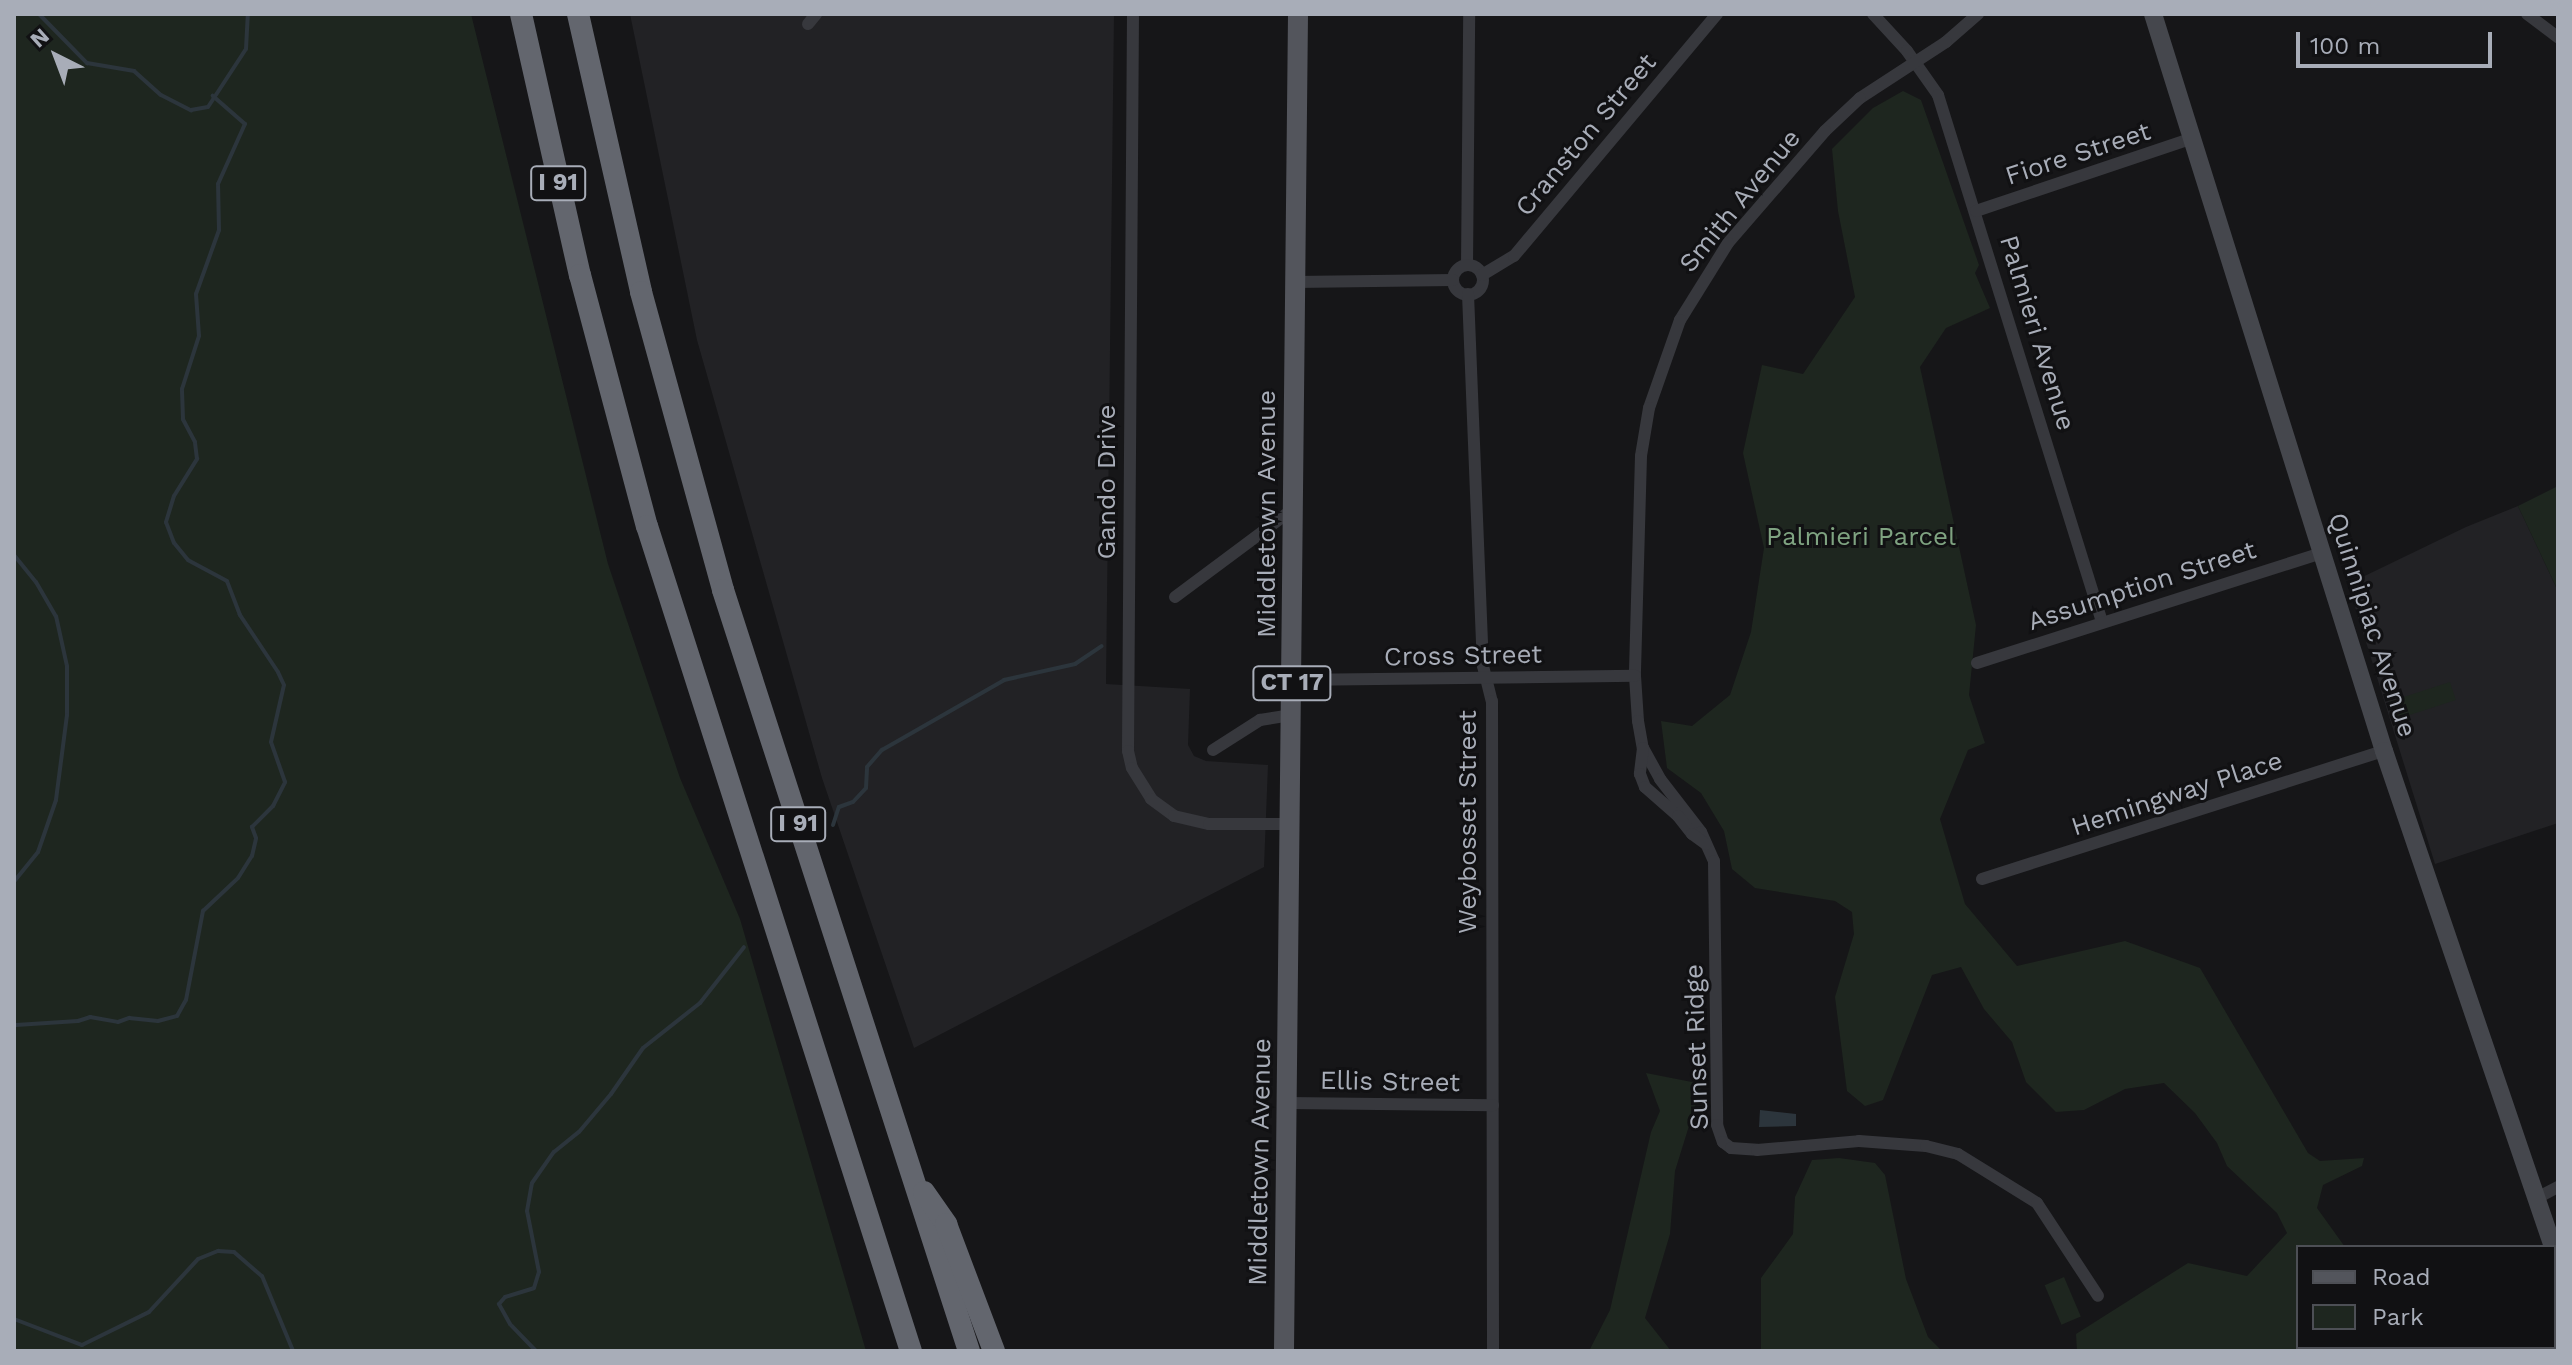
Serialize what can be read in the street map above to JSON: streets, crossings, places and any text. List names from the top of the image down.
{
  "streets": {
    "highway": ["I 91"],
    "main road": ["Middletown Avenue", "Quinnipiac Avenue", "CT 17"],
    "street": [
      "Cranston Street",
      "Fiore Street",
      "Smith Avenue",
      "Palmieri Avenue",
      "Gando Drive",
      "Assumption Street",
      "Cross Street",
      "Hemingway Place",
      "Weybosset Street",
      "Sunset Ridge",
      "Ellis Street"
    ]
  },
  "crossings": [
    ["Cranston Street", "Weybosset Street"],
    ["Fiore Street", "Palmieri Avenue"],
    ["Fiore Street", "Quinnipiac Avenue"],
    ["Smith Avenue", "Palmieri Avenue"],
    ["Smith Avenue", "Cross Street"],
    ["Smith Avenue", "Sunset Ridge"],
    ["Palmieri Avenue", "Assumption Street"],
    ["Gando Drive", "Middletown Avenue"],
    ["Middletown Avenue", "Cross Street"],
    ["Middletown Avenue", "Ellis Street"],
    ["Assumption Street", "Quinnipiac Avenue"],
    ["Quinnipiac Avenue", "Hemingway Place"],
    ["Cross Street", "Weybosset Street"],
    ["Cross Street", "Sunset Ridge"],
    ["Weybosset Street", "Ellis Street"]
  ],
  "parks": ["Palmieri Parcel"],
  "legend": ["Road", "Park"],
  "scale_bar": "100 m",
  "north": "top left"
}
